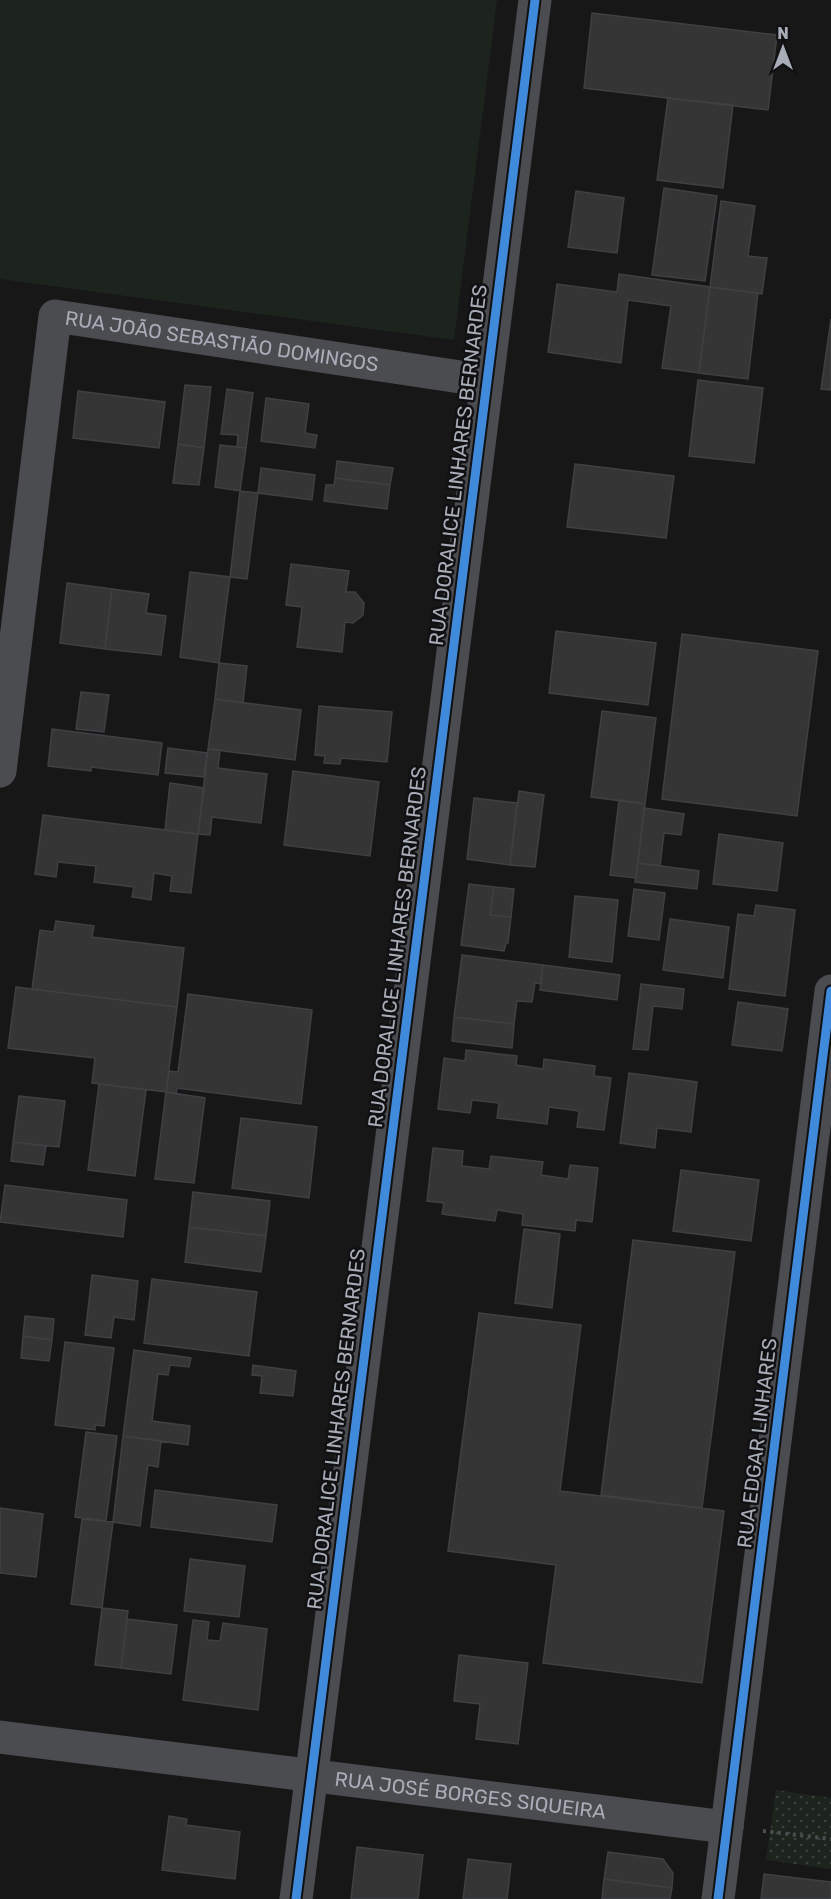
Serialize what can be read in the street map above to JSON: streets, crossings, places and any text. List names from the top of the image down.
{
  "streets": {
    "street": [
      "RUA JOÃO SEBASTIÃO DOMINGOS",
      "RUA DORALICE LINHARES BERNARDES",
      "RUA EDGAR LINHARES",
      "RUA JOSÉ BORGES SIQUEIRA"
    ]
  },
  "crossings": [
    ["RUA JOÃO SEBASTIÃO DOMINGOS", "RUA DORALICE LINHARES BERNARDES"],
    ["RUA DORALICE LINHARES BERNARDES", "RUA JOSÉ BORGES SIQUEIRA"],
    ["RUA EDGAR LINHARES", "RUA JOSÉ BORGES SIQUEIRA"]
  ],
  "north": "top"
}
